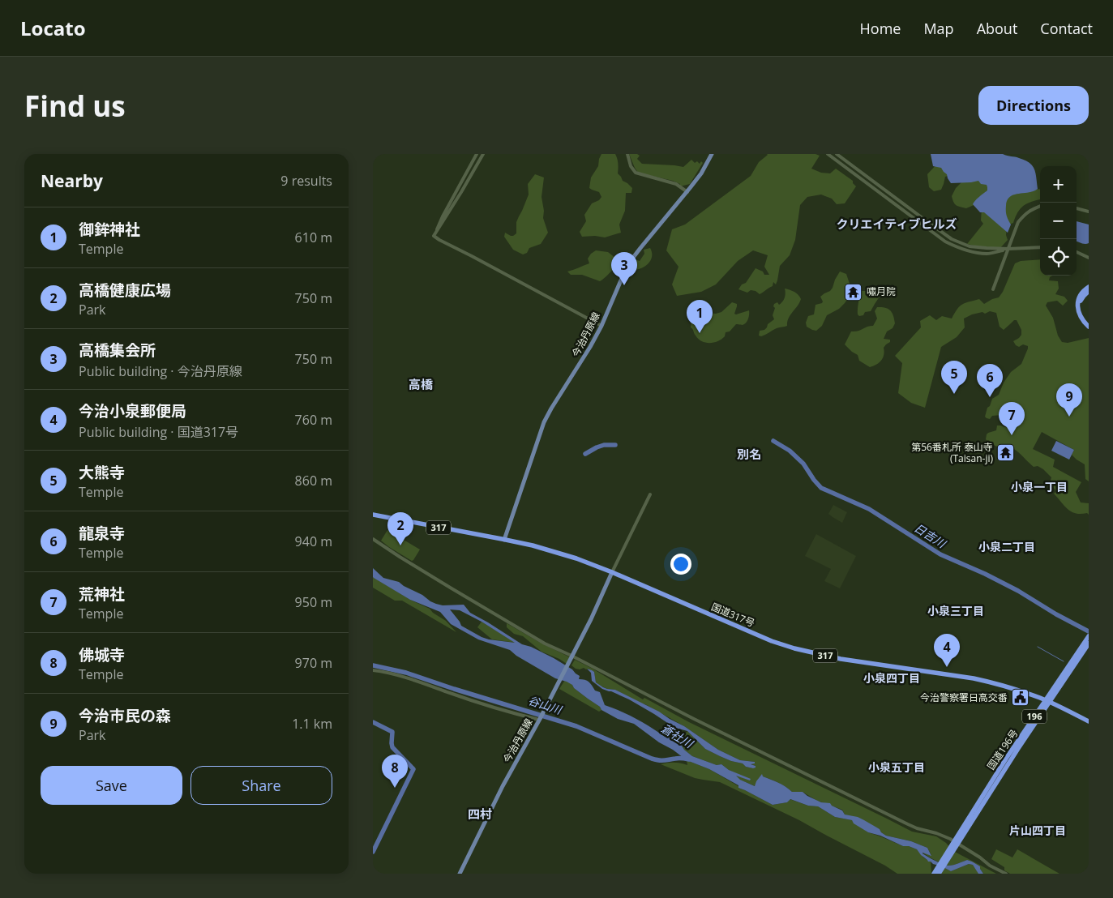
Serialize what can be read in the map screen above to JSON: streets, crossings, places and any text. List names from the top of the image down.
{
  "streets": {
    "highway": [
      "317",
      "国道317号",
      "196",
      "国道196号"
    ],
    "main road": ["今治丹原線"]
  },
  "crossings": [
    ["今治丹原線", "国道317号"],
    ["国道317号", "国道196号"]
  ],
  "districts": [
    "クリエイティブヒルズ",
    "高橋",
    "別名",
    "小泉一丁目",
    "小泉二丁目",
    "小泉三丁目",
    "小泉四丁目",
    "小泉五丁目",
    "四村",
    "片山四丁目"
  ],
  "water": ["日吉川", "谷山川", "蒼社川"],
  "places": {
    "temple": ["嘯月院", "第56番札所 泰山寺 (Taisan-ji)"],
    "public building": ["今治警察署日高交番"]
  },
  "page": {
    "header": "Locato",
    "nav": [
      "Home",
      "Map",
      "About",
      "Contact"
    ],
    "buttons": [
      "Directions",
      ["Save", "Share"]
    ],
    "title": "Find us",
    "heading": ["Nearby", "9 results"],
    "map_buttons": ["+", "−"],
    "list": [
      {
        "mark": "1",
        "name": "御鉾神社",
        "note": "Temple",
        "value": "610 m"
      },
      {
        "mark": "2",
        "name": "高橋健康広場",
        "note": "Park",
        "value": "750 m"
      },
      {
        "mark": "3",
        "name": "高橋集会所",
        "note": "Public building · 今治丹原線",
        "value": "750 m"
      },
      {
        "mark": "4",
        "name": "今治小泉郵便局",
        "note": "Public building · 国道317号",
        "value": "760 m"
      },
      {
        "mark": "5",
        "name": "大熊寺",
        "note": "Temple",
        "value": "860 m"
      },
      {
        "mark": "6",
        "name": "龍泉寺",
        "note": "Temple",
        "value": "940 m"
      },
      {
        "mark": "7",
        "name": "荒神社",
        "note": "Temple",
        "value": "950 m"
      },
      {
        "mark": "8",
        "name": "佛城寺",
        "note": "Temple",
        "value": "970 m"
      },
      {
        "mark": "9",
        "name": "今治市民の森",
        "note": "Park",
        "value": "1.1 km"
      }
    ],
    "pins": [
      "3",
      "1",
      "5",
      "6",
      "9",
      "7",
      "2",
      "4",
      "8"
    ]
  }
}
